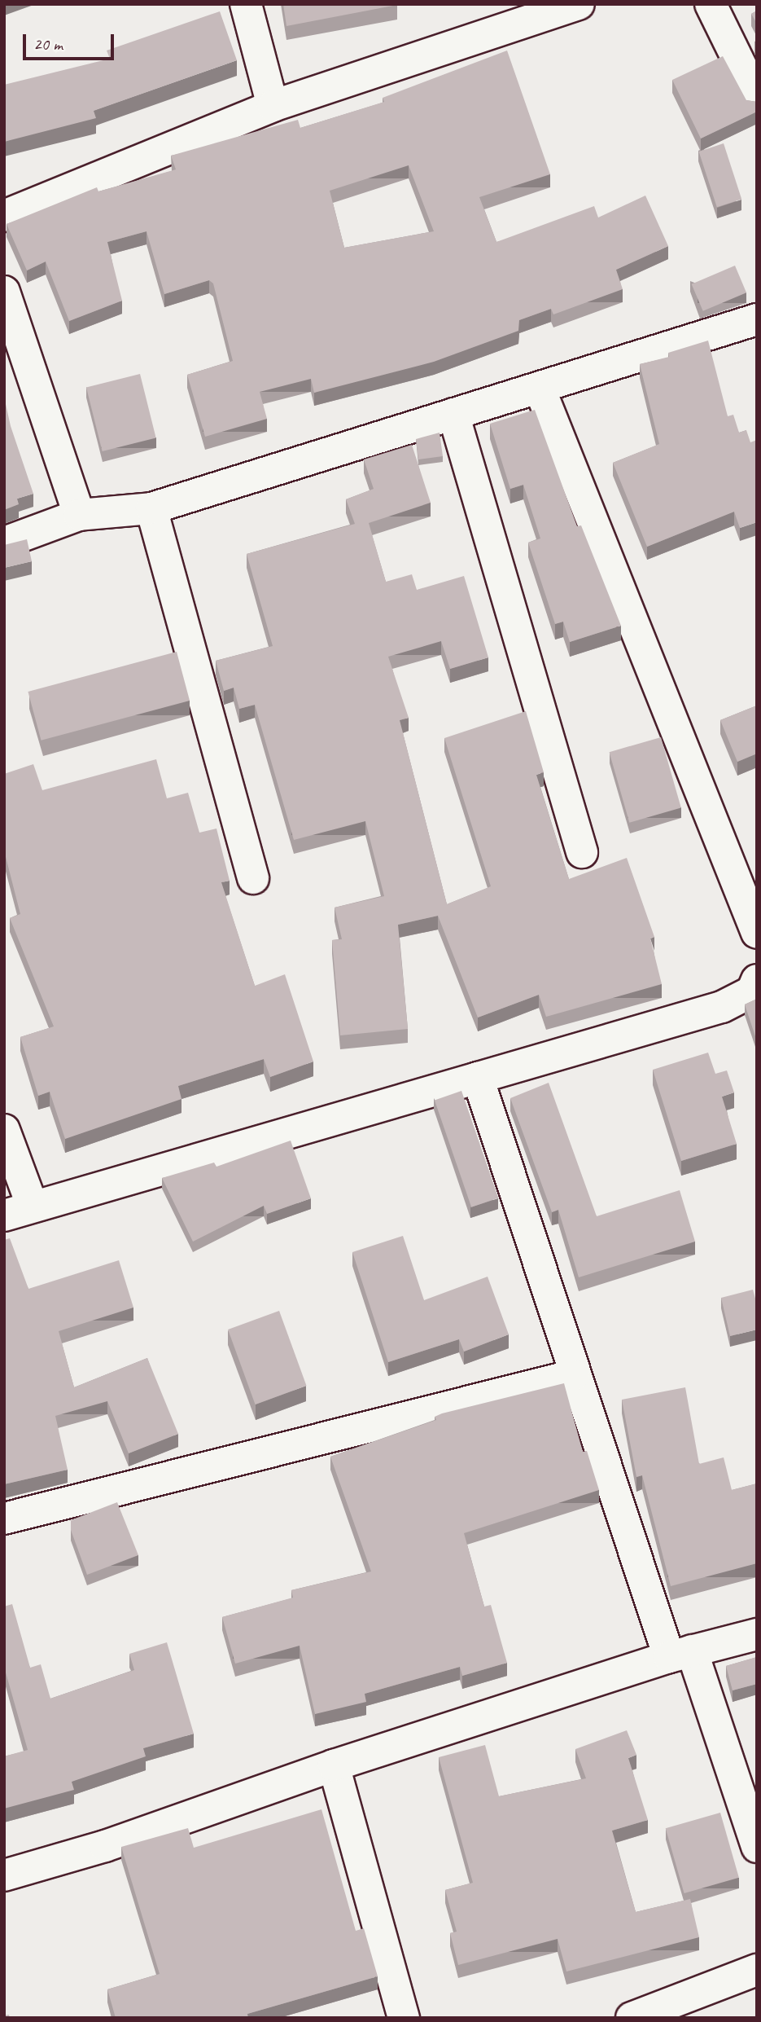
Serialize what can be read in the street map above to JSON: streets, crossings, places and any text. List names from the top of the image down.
{
  "scale_bar": "20 m"
}
